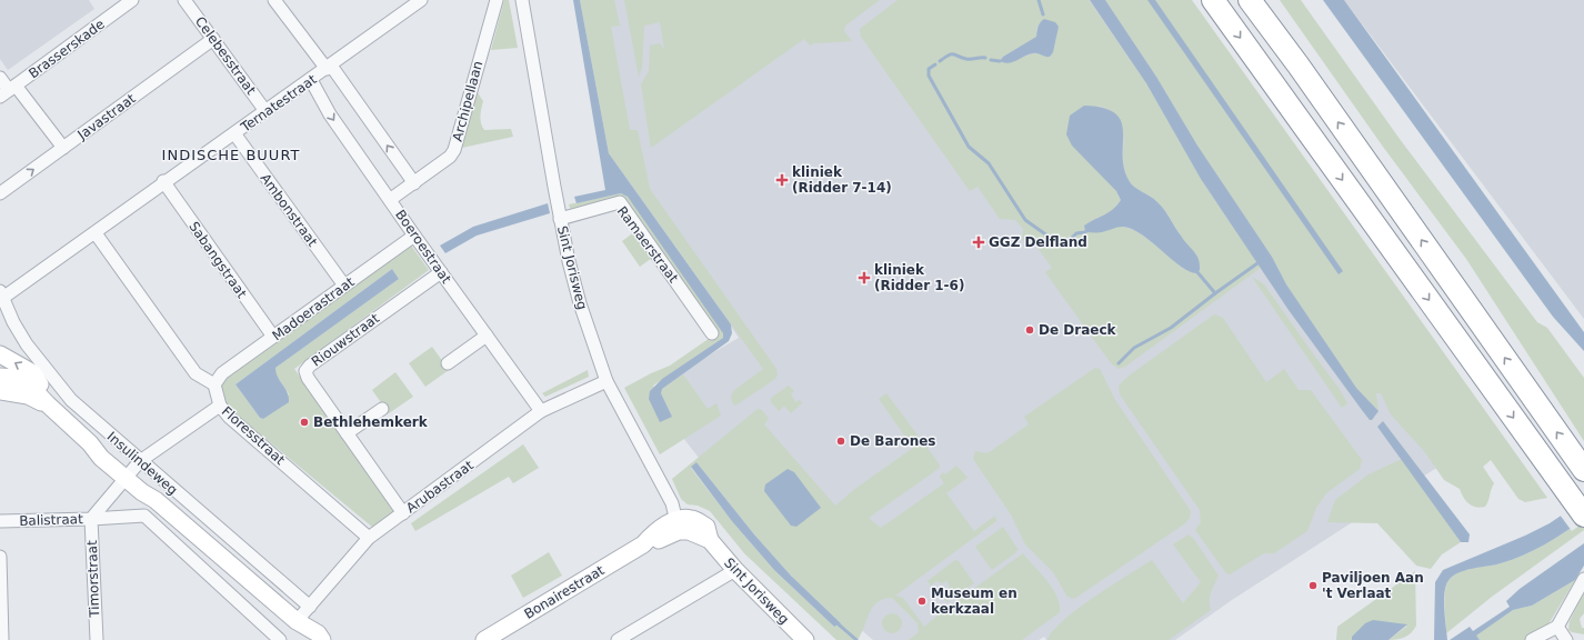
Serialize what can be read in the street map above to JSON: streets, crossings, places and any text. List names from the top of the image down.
{
  "streets": {
    "main road": ["Sint Jorisweg", "Insulindeweg", "Bonairestraat"],
    "street": [
      "Brasserskade",
      "Celebesstraat",
      "Archipellaan",
      "Ternatestraat",
      "Javastraat",
      "Ambonstraat",
      "Ramaerstraat",
      "Boeroestraat",
      "Sabangstraat",
      "Madoerastraat",
      "Riouwstraat",
      "Floresstraat",
      "Arubastraat",
      "Balistraat",
      "Timorstraat"
    ]
  },
  "crossings": [
    ["Celebesstraat", "Ternatestraat"],
    ["Celebesstraat", "Javastraat"],
    ["Archipellaan", "Boeroestraat"],
    ["Ternatestraat", "Ambonstraat"],
    ["Ternatestraat", "Boeroestraat"],
    ["Ternatestraat", "Sabangstraat"],
    ["Ternatestraat", "Insulindeweg"],
    ["Ambonstraat", "Madoerastraat"],
    ["Ramaerstraat", "Sint Jorisweg"],
    ["Boeroestraat", "Madoerastraat"],
    ["Boeroestraat", "Riouwstraat"],
    ["Boeroestraat", "Arubastraat"],
    ["Sabangstraat", "Madoerastraat"],
    ["Sint Jorisweg", "Arubastraat"],
    ["Sint Jorisweg", "Bonairestraat"],
    ["Madoerastraat", "Floresstraat"],
    ["Riouwstraat", "Arubastraat"],
    ["Floresstraat", "Arubastraat"],
    ["Insulindeweg", "Arubastraat"],
    ["Insulindeweg", "Balistraat"],
    ["Balistraat", "Timorstraat"]
  ],
  "districts": ["INDISCHE BUURT"],
  "places": {
    "health": ["kliniek (Ridder 7-14)", "GGZ Delfland", "kliniek (Ridder 1-6)"],
    "other": [
      "De Draeck",
      "Bethlehemkerk",
      "De Barones",
      "Paviljoen Aan 't Verlaat",
      "Museum en kerkzaal"
    ]
  }
}
